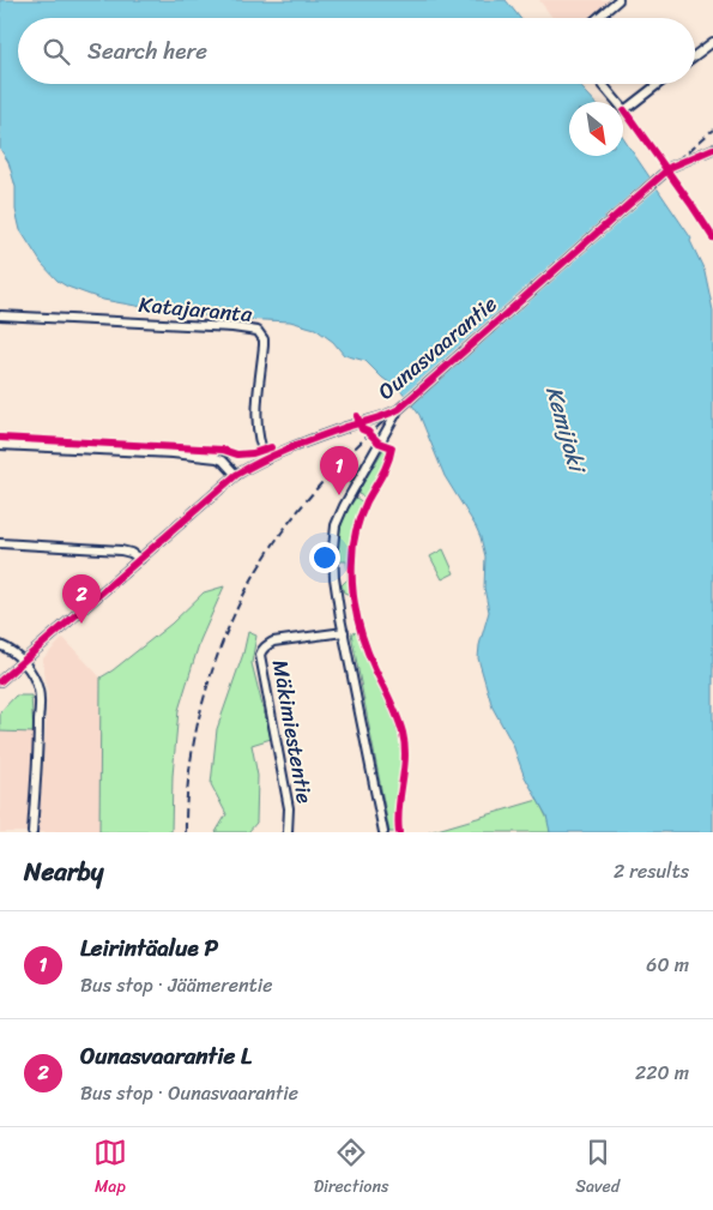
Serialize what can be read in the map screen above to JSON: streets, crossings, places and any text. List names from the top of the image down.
{
  "streets": {
    "street": ["Katajaranta", "Ounasvaarantie", "Mäkimiestentie"]
  },
  "crossings": [
    ["Katajaranta", "Ounasvaarantie"]
  ],
  "water": ["Kemijoki"],
  "north": "bottom right",
  "page": {
    "search": "Search here",
    "pins": ["1", "2"],
    "heading": ["Nearby", "2 results"],
    "list": [
      {
        "mark": "1",
        "name": "Leirintäalue P",
        "note": "Bus stop · Jäämerentie",
        "value": "60 m"
      },
      {
        "mark": "2",
        "name": "Ounasvaarantie L",
        "note": "Bus stop · Ounasvaarantie",
        "value": "220 m"
      }
    ],
    "nav": ["Map", "Directions", "Saved"]
  }
}
